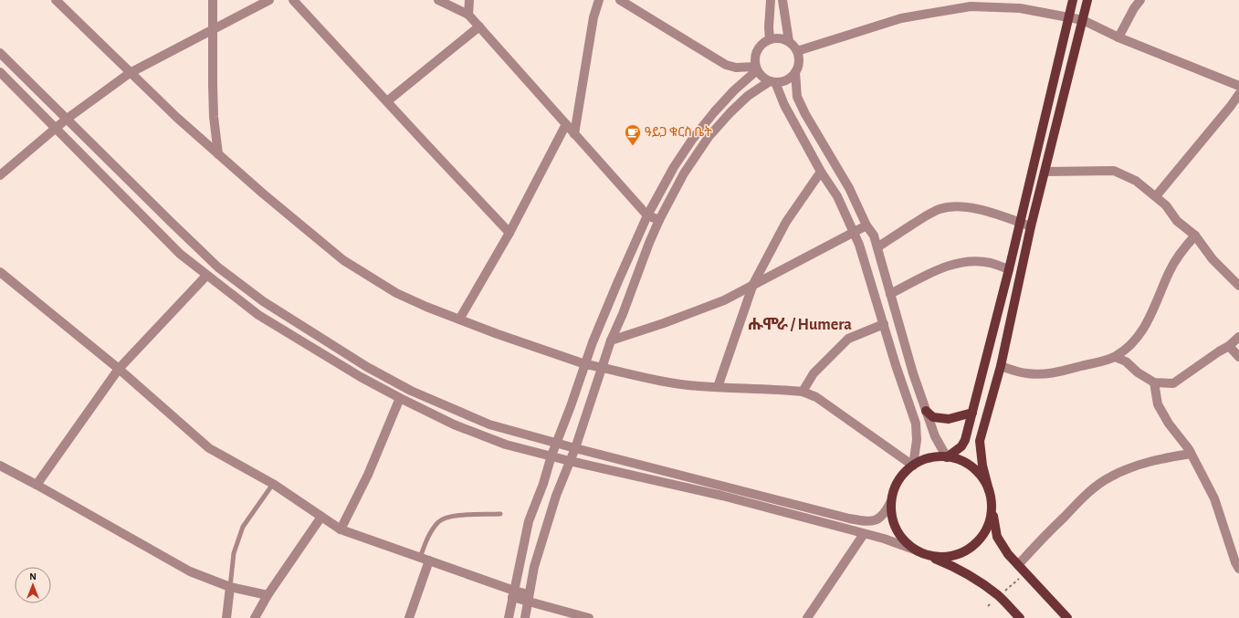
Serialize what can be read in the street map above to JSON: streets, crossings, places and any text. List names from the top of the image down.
{
  "districts": ["ሑሞራ / Humera"],
  "places": {
    "cafe": ["ዓይጋ ቁርስ ቤት"]
  },
  "north": "top"
}
